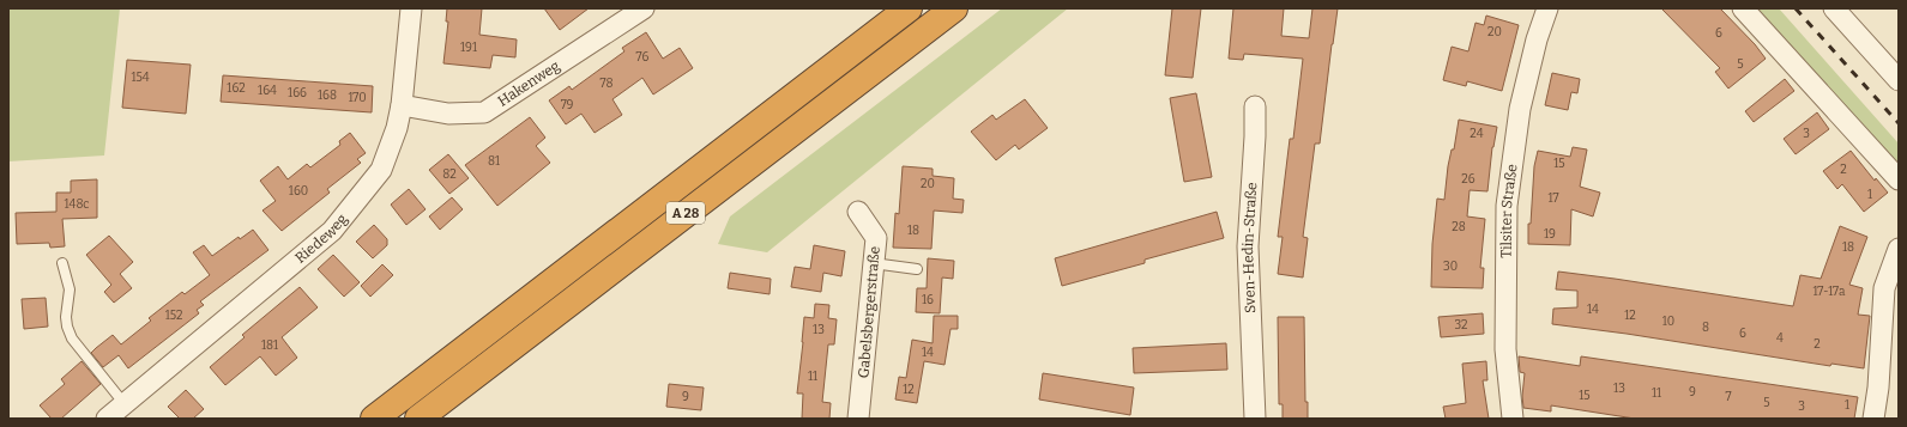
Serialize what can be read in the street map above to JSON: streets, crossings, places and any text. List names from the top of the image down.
{
  "streets": {
    "highway": ["A 28"],
    "street": [
      "Hakenweg",
      "Tilsiter Straße",
      "Riedeweg",
      "Sven-Hedin-Straße",
      "Gabelsbergerstraße"
    ]
  },
  "crossings": [
    ["Hakenweg", "Riedeweg"]
  ],
  "house_numbers": [
    "20",
    "6",
    "191",
    "76",
    "5",
    "154",
    "78",
    "162",
    "164",
    "166",
    "168",
    "170",
    "79",
    "24",
    "3",
    "81",
    "15",
    "2",
    "82",
    "26",
    "20",
    "160",
    "1",
    "17",
    "148c",
    "28",
    "18",
    "19",
    "18",
    "30",
    "17-17a",
    "16",
    "14",
    "152",
    "12",
    "10",
    "32",
    "8",
    "13",
    "6",
    "4",
    "2",
    "181",
    "14",
    "11",
    "13",
    "12",
    "9",
    "11",
    "15",
    "9",
    "7",
    "5",
    "1",
    "3"
  ]
}
